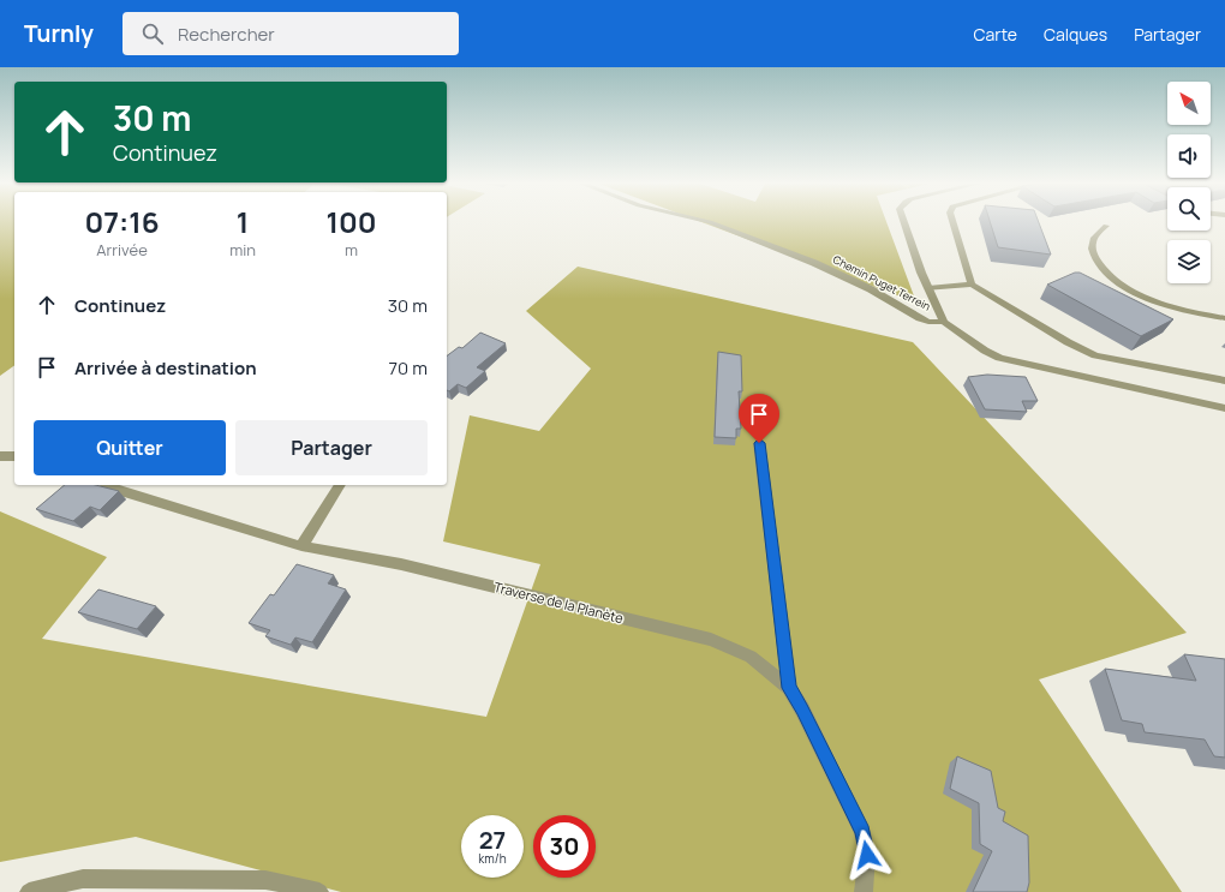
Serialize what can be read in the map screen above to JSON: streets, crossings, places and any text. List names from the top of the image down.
{
  "streets": {
    "street": ["Chemin Puget Terrein", "Traverse de la Planète"]
  },
  "north": "top left",
  "page": {
    "header": "Turnly",
    "search": "Rechercher",
    "nav": ["Carte", "Calques", "Partager"],
    "turn": ["30 m", "Continuez"],
    "eta": [
      "07:16",
      "Arrivée",
      "1",
      "min",
      "100",
      "m"
    ],
    "list": [
      {
        "name": "Continuez",
        "value": "30 m"
      },
      {
        "name": "Arrivée à destination",
        "value": "70 m"
      }
    ],
    "buttons": ["Quitter", "Partager"],
    "speed": "27 km/h",
    "limit": "30"
  }
}
